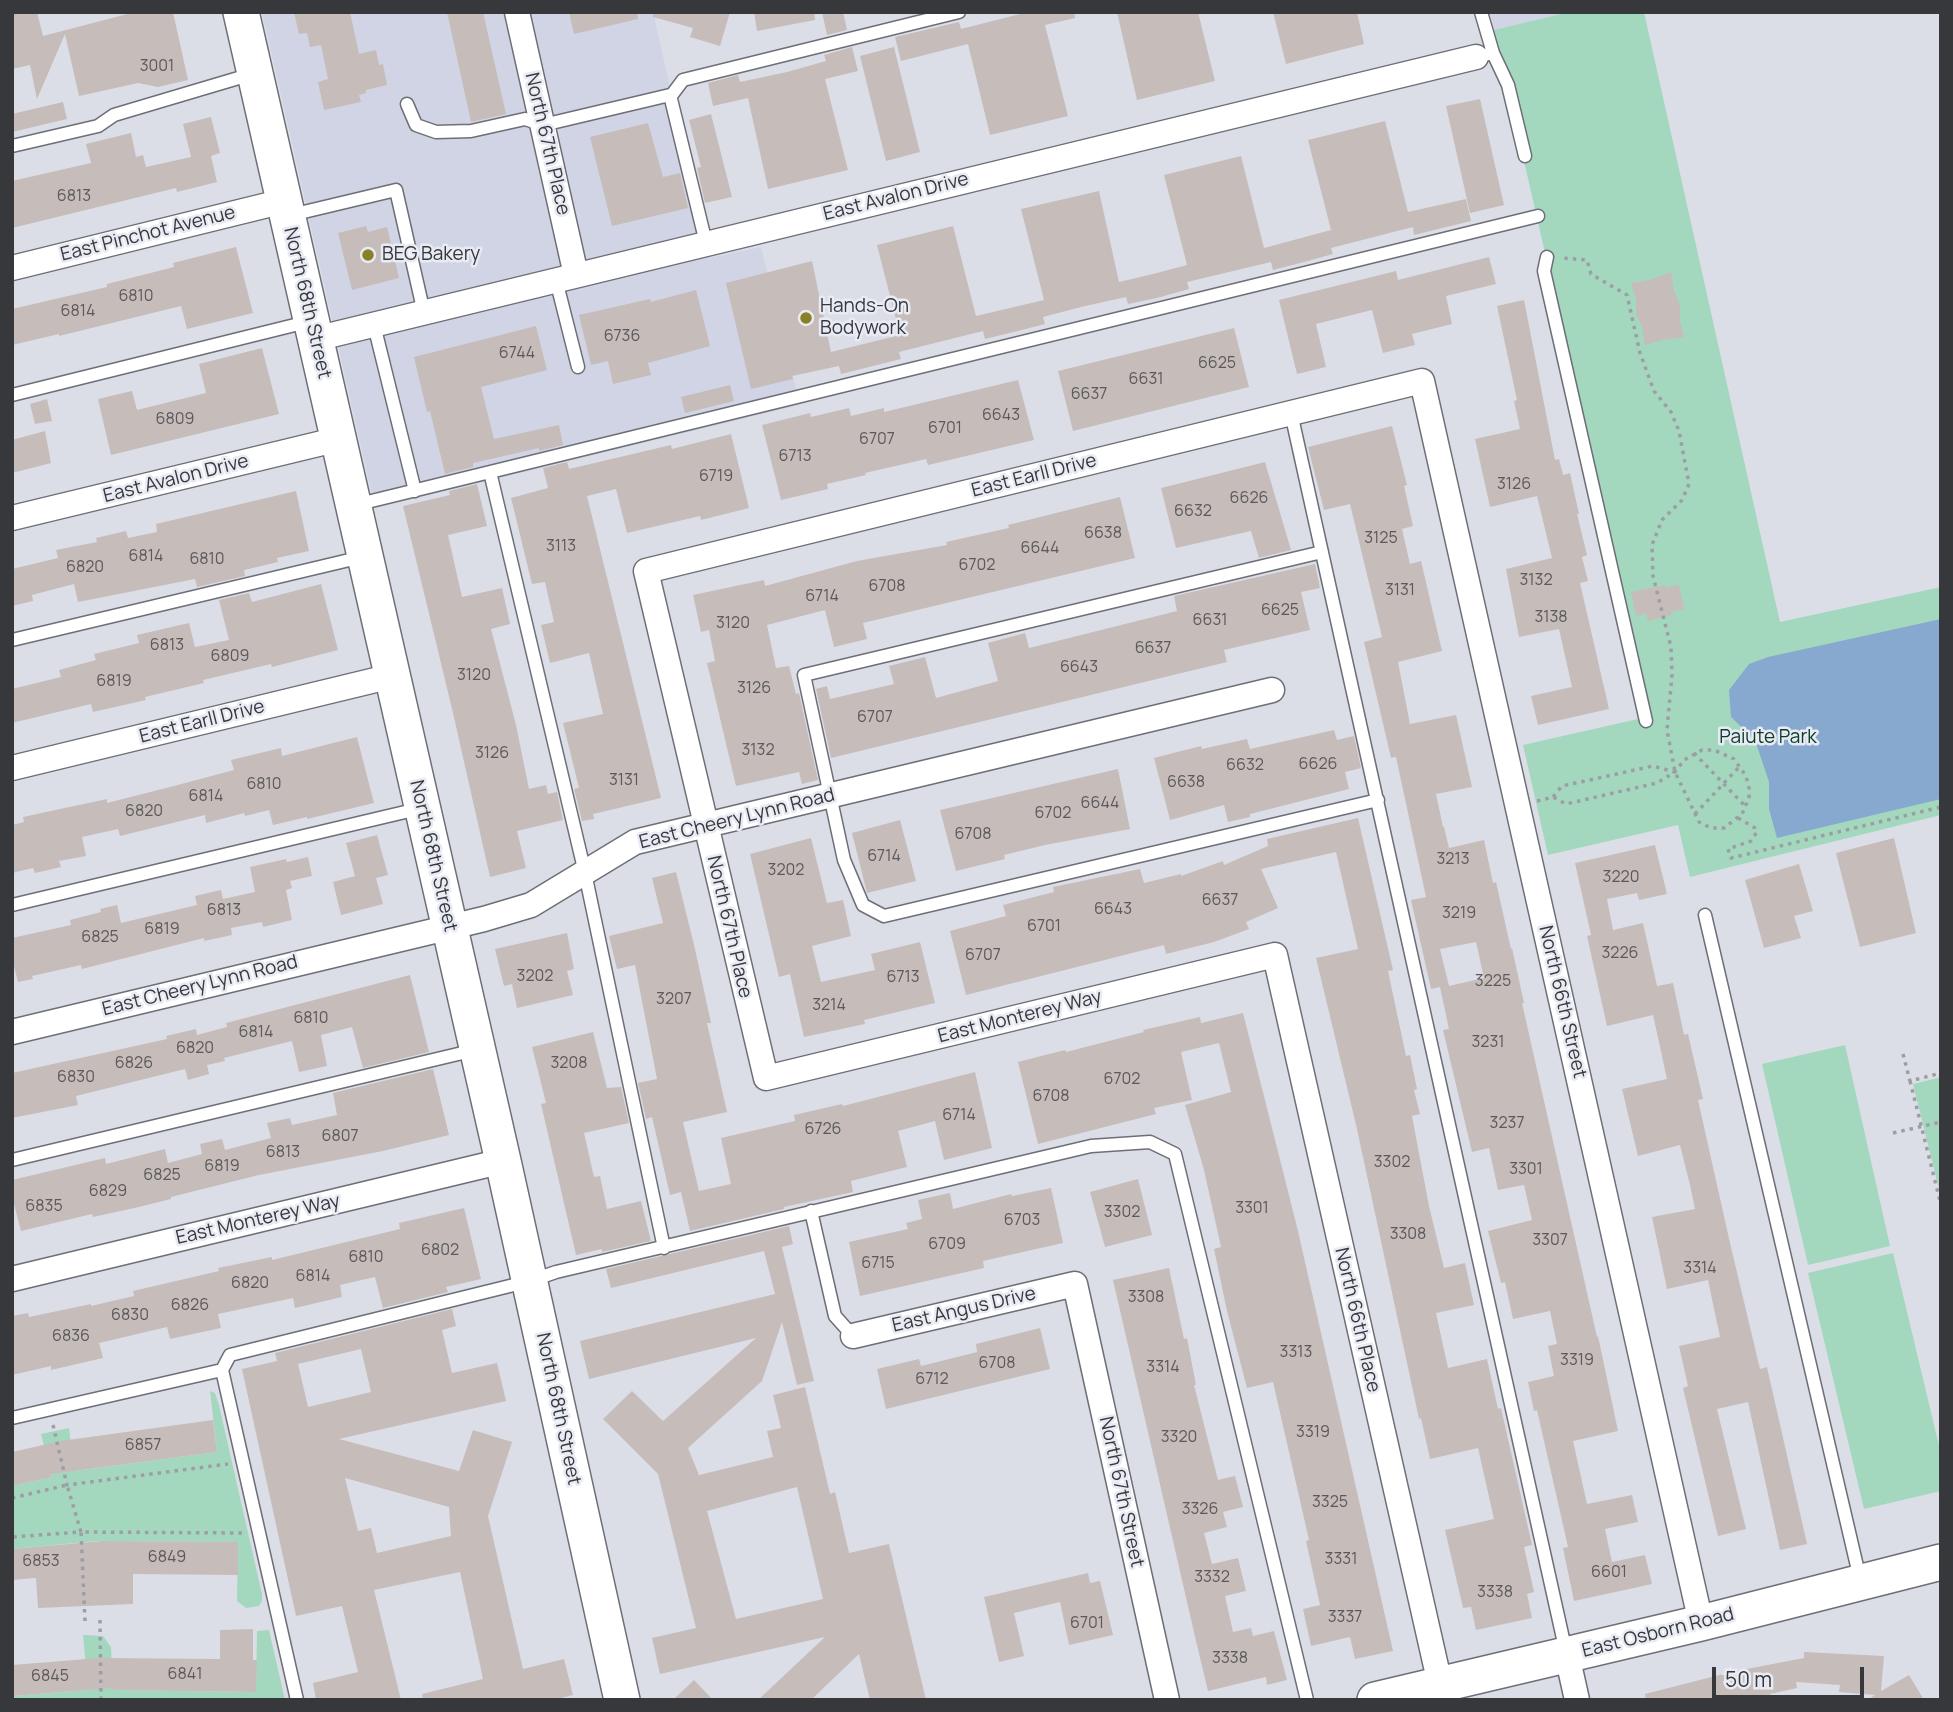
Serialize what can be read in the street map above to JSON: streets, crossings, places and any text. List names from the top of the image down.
{
  "streets": {
    "main road": ["North 68th Street", "East Osborn Road"],
    "street": [
      "North 67th Place",
      "East Avalon Drive",
      "East Pinchot Avenue",
      "East Earll Drive",
      "East Cheery Lynn Road",
      "North 66th Street",
      "East Monterey Way",
      "East Angus Drive",
      "North 66th Place",
      "North 67th Street"
    ]
  },
  "crossings": [
    ["North 67th Place", "East Avalon Drive"],
    ["North 67th Place", "East Earll Drive"],
    ["North 67th Place", "East Cheery Lynn Road"],
    ["North 67th Place", "East Monterey Way"],
    ["East Avalon Drive", "North 68th Street"],
    ["East Pinchot Avenue", "North 68th Street"],
    ["North 68th Street", "East Earll Drive"],
    ["North 68th Street", "East Cheery Lynn Road"],
    ["North 68th Street", "East Monterey Way"],
    ["East Earll Drive", "North 66th Street"],
    ["North 66th Street", "East Osborn Road"],
    ["East Monterey Way", "North 66th Place"],
    ["East Angus Drive", "North 67th Street"],
    ["North 66th Place", "East Osborn Road"]
  ],
  "parks": ["Paiute Park"],
  "places": ["BEG Bakery", "Hands-On Bodywork"],
  "house_numbers": [
    "3001",
    "6813",
    "6810",
    "6814",
    "6736",
    "6744",
    "6625",
    "6631",
    "6637",
    "6643",
    "6809",
    "6701",
    "6707",
    "6713",
    "6719",
    "3126",
    "6626",
    "6632",
    "6638",
    "3125",
    "3113",
    "6644",
    "6814",
    "6810",
    "6702",
    "6820",
    "3132",
    "6708",
    "3131",
    "6714",
    "6625",
    "3138",
    "6631",
    "3120",
    "6813",
    "6637",
    "6809",
    "6643",
    "3120",
    "6819",
    "3126",
    "6707",
    "3132",
    "3126",
    "6626",
    "6632",
    "3131",
    "6638",
    "6810",
    "6814",
    "6644",
    "6820",
    "6702",
    "6708",
    "6714",
    "3213",
    "3202",
    "3220",
    "6637",
    "6643",
    "6813",
    "3219",
    "6701",
    "6819",
    "6825",
    "3226",
    "6707",
    "3202",
    "6713",
    "3225",
    "3207",
    "3214",
    "6810",
    "6814",
    "3231",
    "6820",
    "6826",
    "3208",
    "6830",
    "6702",
    "6708",
    "6714",
    "3237",
    "6726",
    "6807",
    "6813",
    "3302",
    "6819",
    "3301",
    "6825",
    "6829",
    "6835",
    "3301",
    "3302",
    "6703",
    "3308",
    "3307",
    "6709",
    "6802",
    "6810",
    "6715",
    "3314",
    "6814",
    "6820",
    "3308",
    "6826",
    "6830",
    "6836",
    "3313",
    "3319",
    "6708",
    "3314",
    "6712",
    "3319",
    "3320",
    "6857",
    "3325",
    "3326",
    "6849",
    "3331",
    "6853",
    "6601",
    "3332",
    "3338",
    "3337",
    "6701",
    "3338",
    "6841",
    "6845"
  ],
  "scale_bar": "50 m"
}
